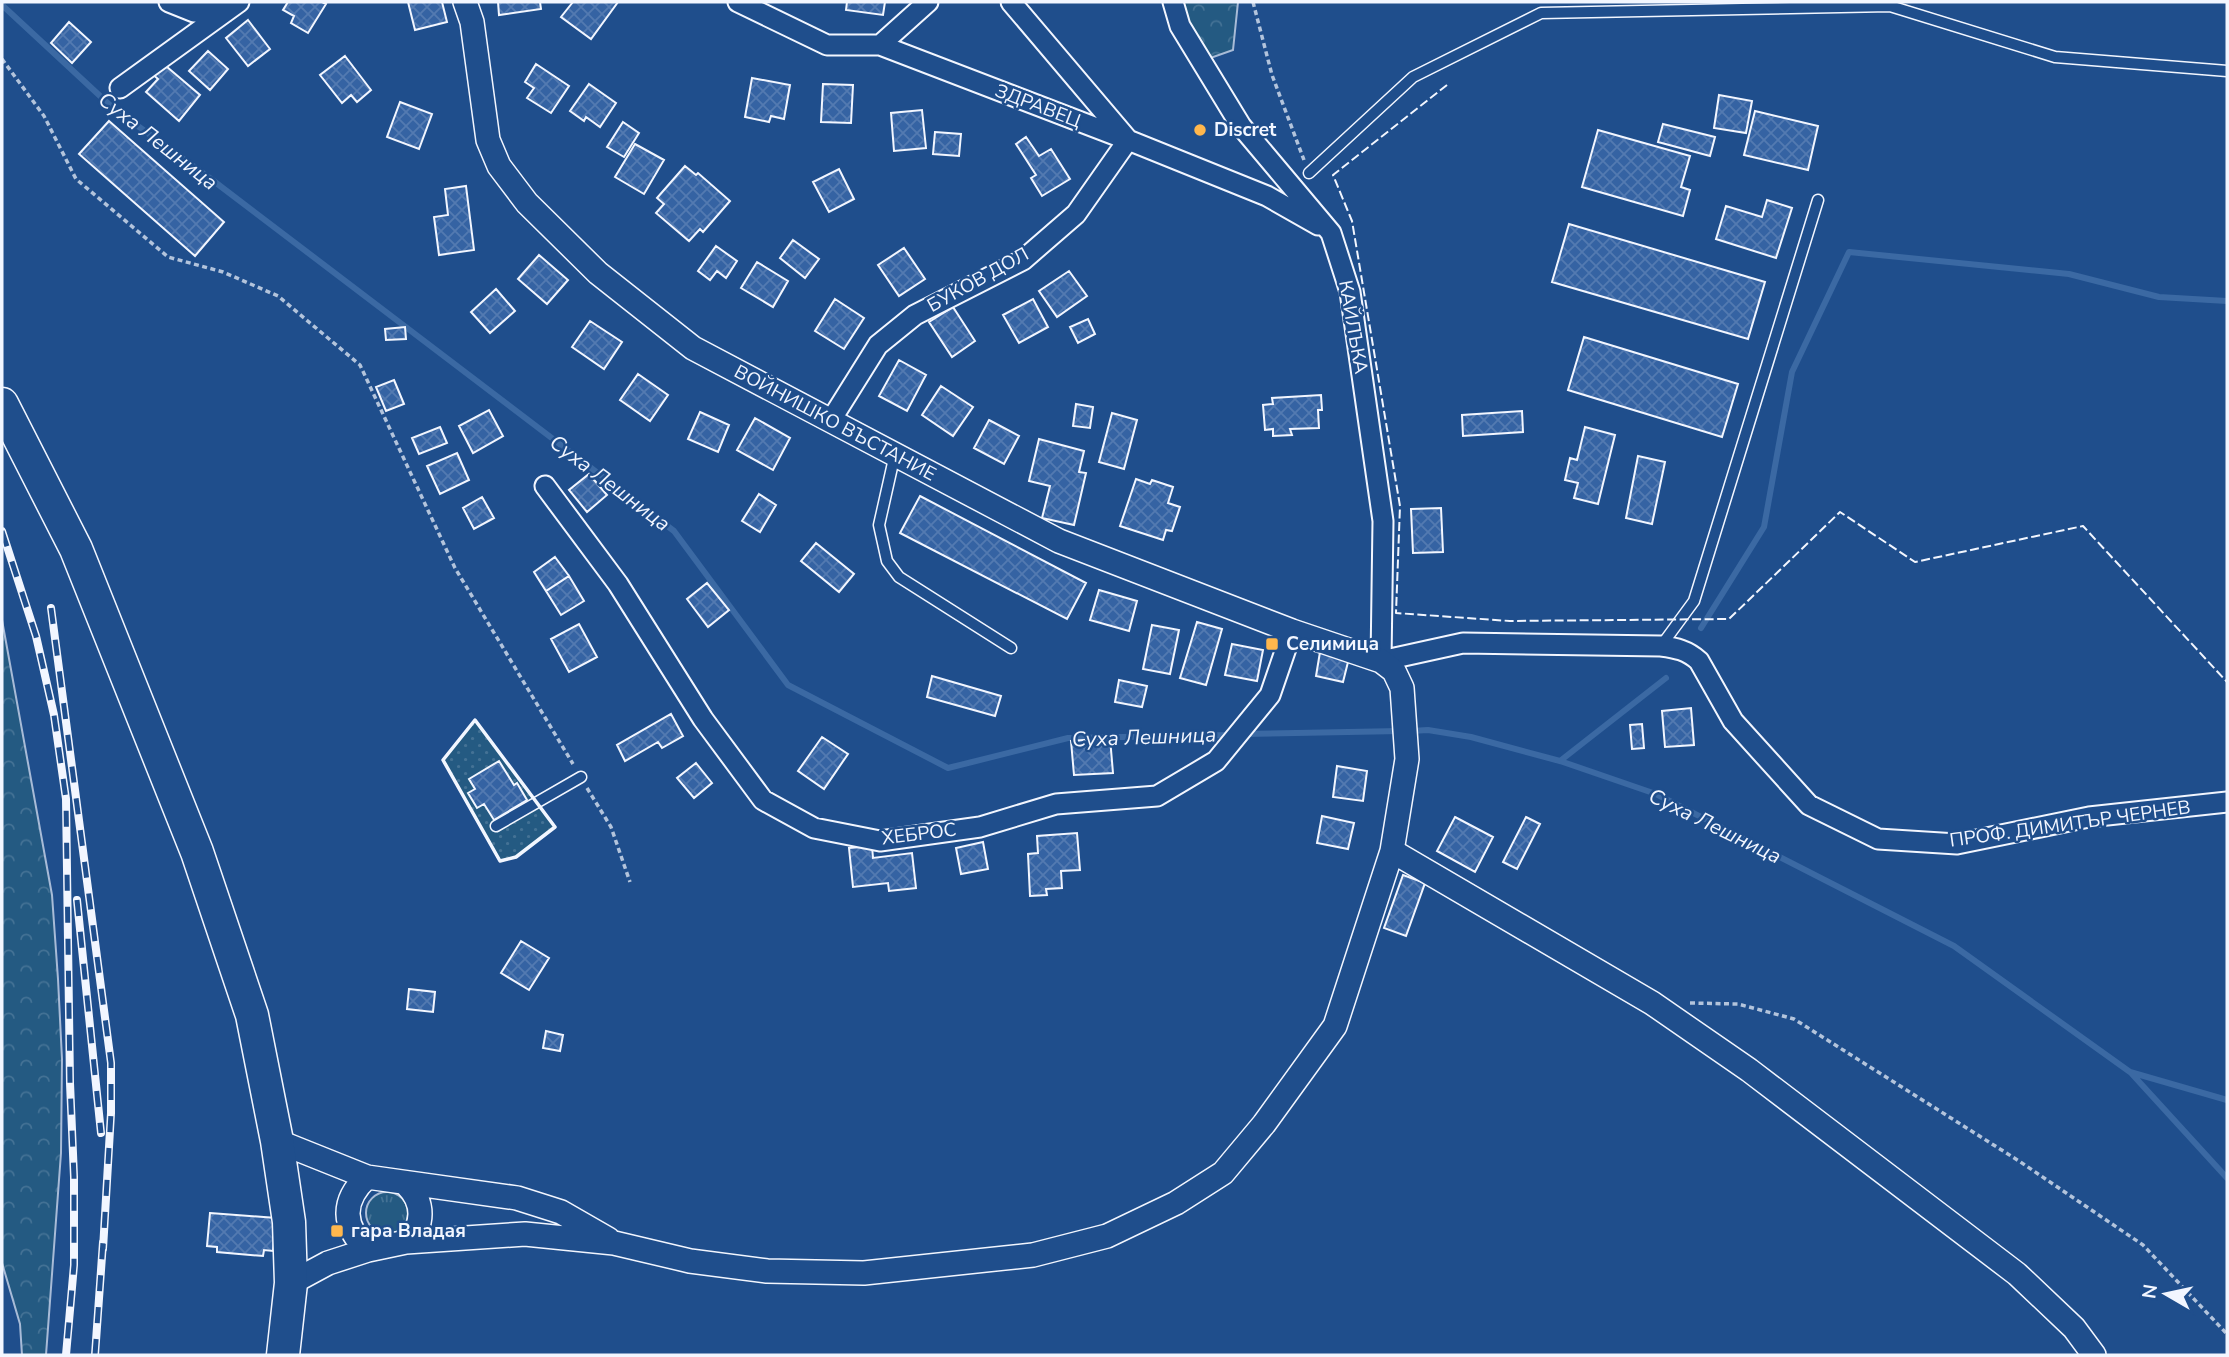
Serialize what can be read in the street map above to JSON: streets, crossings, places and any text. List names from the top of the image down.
{
  "streets": {
    "street": [
      "ЗДРАВЕЦ",
      "БУКОВ ДОЛ",
      "КАЙЛЪКА",
      "ВОЙНИШКО ВЪСТАНИЕ",
      "ПРОФ. ДИМИТЪР ЧЕРНЕВ",
      "ХЕБРОС"
    ]
  },
  "crossings": [
    ["ЗДРАВЕЦ", "БУКОВ ДОЛ"],
    ["ЗДРАВЕЦ", "КАЙЛЪКА"],
    ["БУКОВ ДОЛ", "ВОЙНИШКО ВЪСТАНИЕ"],
    ["КАЙЛЪКА", "ВОЙНИШКО ВЪСТАНИЕ"],
    ["ВОЙНИШКО ВЪСТАНИЕ", "ХЕБРОС"]
  ],
  "water": ["Суха Лешница"],
  "places": {
    "other": ["Discret"],
    "transit": ["Селимица", "гара Владая"]
  },
  "north": "left"
}
